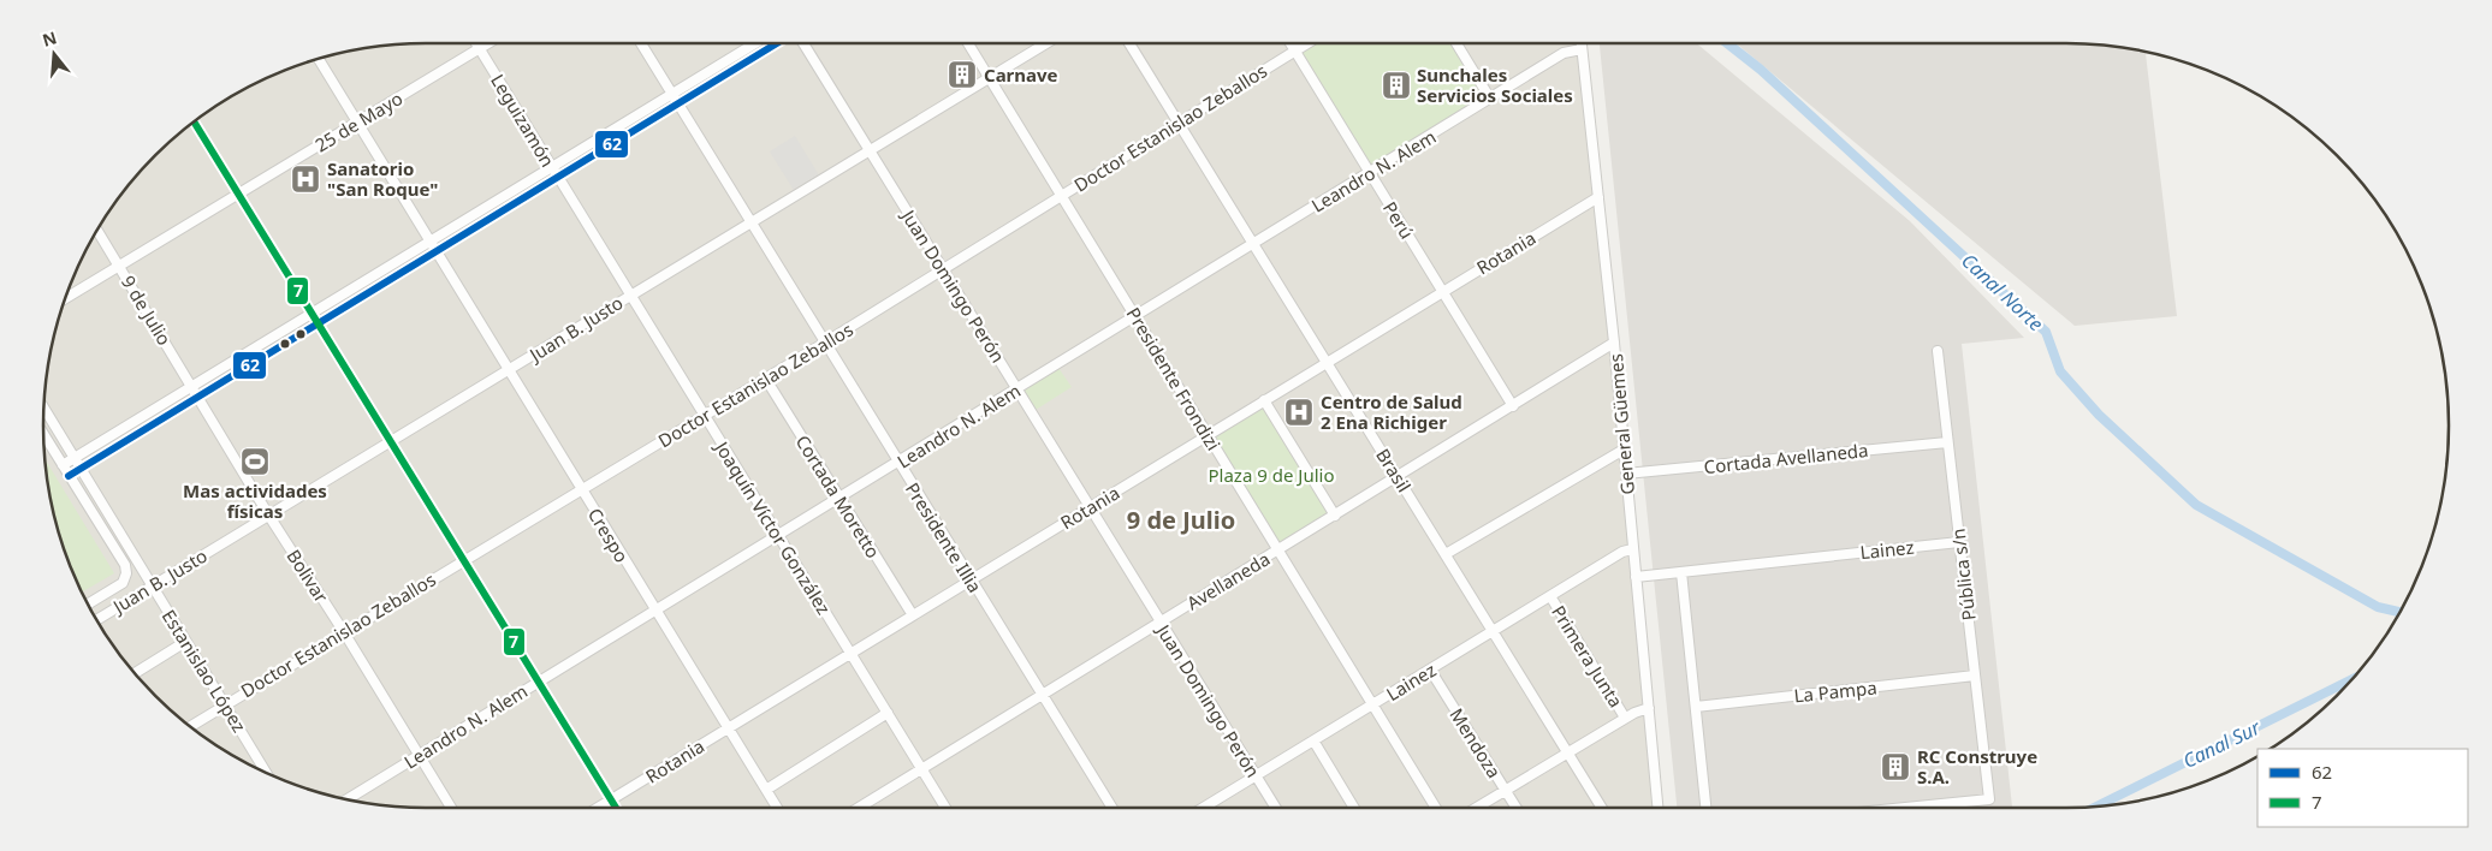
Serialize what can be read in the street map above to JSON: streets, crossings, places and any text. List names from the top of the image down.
{
  "streets": {
    "street": [
      "Leguizamón",
      "25 de Mayo",
      "Doctor Estanislao Zeballos",
      "Leandro N. Alem",
      "Perú",
      "Rotania",
      "Juan Domingo Perón",
      "9 de Julio",
      "Juan B. Justo",
      "Presidente Frondizi",
      "General Güemes",
      "Cortada Avellaneda",
      "Brasil",
      "Cortada Moretto",
      "Joaquín Víctor González",
      "Crespo",
      "Presidente Illia",
      "Lainez",
      "Pública s/n",
      "Bolivar",
      "Avellaneda",
      "Primera Junta",
      "Estanislao López",
      "La Pampa",
      "Mendoza"
    ]
  },
  "crossings": [
    ["Leguizamón", "25 de Mayo"],
    ["Leguizamón", "Joaquín Víctor González"],
    ["25 de Mayo", "9 de Julio"],
    ["25 de Mayo", "Crespo"],
    ["Doctor Estanislao Zeballos", "Perú"],
    ["Doctor Estanislao Zeballos", "Juan Domingo Perón"],
    ["Doctor Estanislao Zeballos", "Presidente Frondizi"],
    ["Doctor Estanislao Zeballos", "Brasil"],
    ["Doctor Estanislao Zeballos", "Cortada Moretto"],
    ["Doctor Estanislao Zeballos", "Joaquín Víctor González"],
    ["Doctor Estanislao Zeballos", "Crespo"],
    ["Doctor Estanislao Zeballos", "Presidente Illia"],
    ["Doctor Estanislao Zeballos", "Bolivar"],
    ["Doctor Estanislao Zeballos", "Estanislao López"],
    ["Leandro N. Alem", "Perú"],
    ["Leandro N. Alem", "Juan Domingo Perón"],
    ["Leandro N. Alem", "Presidente Frondizi"],
    ["Leandro N. Alem", "General Güemes"],
    ["Leandro N. Alem", "Brasil"],
    ["Leandro N. Alem", "Cortada Moretto"],
    ["Leandro N. Alem", "Joaquín Víctor González"],
    ["Leandro N. Alem", "Crespo"],
    ["Leandro N. Alem", "Presidente Illia"],
    ["Leandro N. Alem", "Bolivar"],
    ["Perú", "Rotania"],
    ["Perú", "Avellaneda"],
    ["Rotania", "Juan Domingo Perón"],
    ["Rotania", "Presidente Frondizi"],
    ["Rotania", "General Güemes"],
    ["Rotania", "Brasil"],
    ["Rotania", "Cortada Moretto"],
    ["Rotania", "Joaquín Víctor González"],
    ["Rotania", "Crespo"],
    ["Rotania", "Presidente Illia"],
    ["Juan Domingo Perón", "Juan B. Justo"],
    ["Juan Domingo Perón", "Lainez"],
    ["Juan Domingo Perón", "Avellaneda"],
    ["9 de Julio", "Bolivar"],
    ["Juan B. Justo", "Presidente Frondizi"],
    ["Juan B. Justo", "Joaquín Víctor González"],
    ["Juan B. Justo", "Crespo"],
    ["Juan B. Justo", "Presidente Illia"],
    ["Juan B. Justo", "Bolivar"],
    ["Juan B. Justo", "Estanislao López"],
    ["Presidente Frondizi", "Lainez"],
    ["Presidente Frondizi", "Avellaneda"],
    ["General Güemes", "Cortada Avellaneda"],
    ["General Güemes", "Lainez"],
    ["General Güemes", "Avellaneda"],
    ["Cortada Avellaneda", "Pública s/n"],
    ["Brasil", "Lainez"],
    ["Brasil", "Avellaneda"],
    ["Joaquín Víctor González", "Avellaneda"],
    ["Presidente Illia", "Avellaneda"],
    ["Lainez", "Pública s/n"],
    ["Lainez", "Primera Junta"],
    ["Lainez", "Mendoza"],
    ["Pública s/n", "La Pampa"]
  ],
  "districts": ["9 de Julio"],
  "water": ["Canal Norte", "Canal Sur"],
  "parks": ["Plaza 9 de Julio"],
  "places": {
    "building": ["Carnave", "Sunchales Servicios Sociales", "RC Construye S.A."],
    "hospital": ["Sanatorio \"San Roque\"", "Centro de Salud 2 Ena Richiger"],
    "sports": ["Mas actividades físicas"]
  },
  "lines": ["transit line 62", "transit line 7"],
  "legend": ["62", "7"],
  "north": "top"
}
